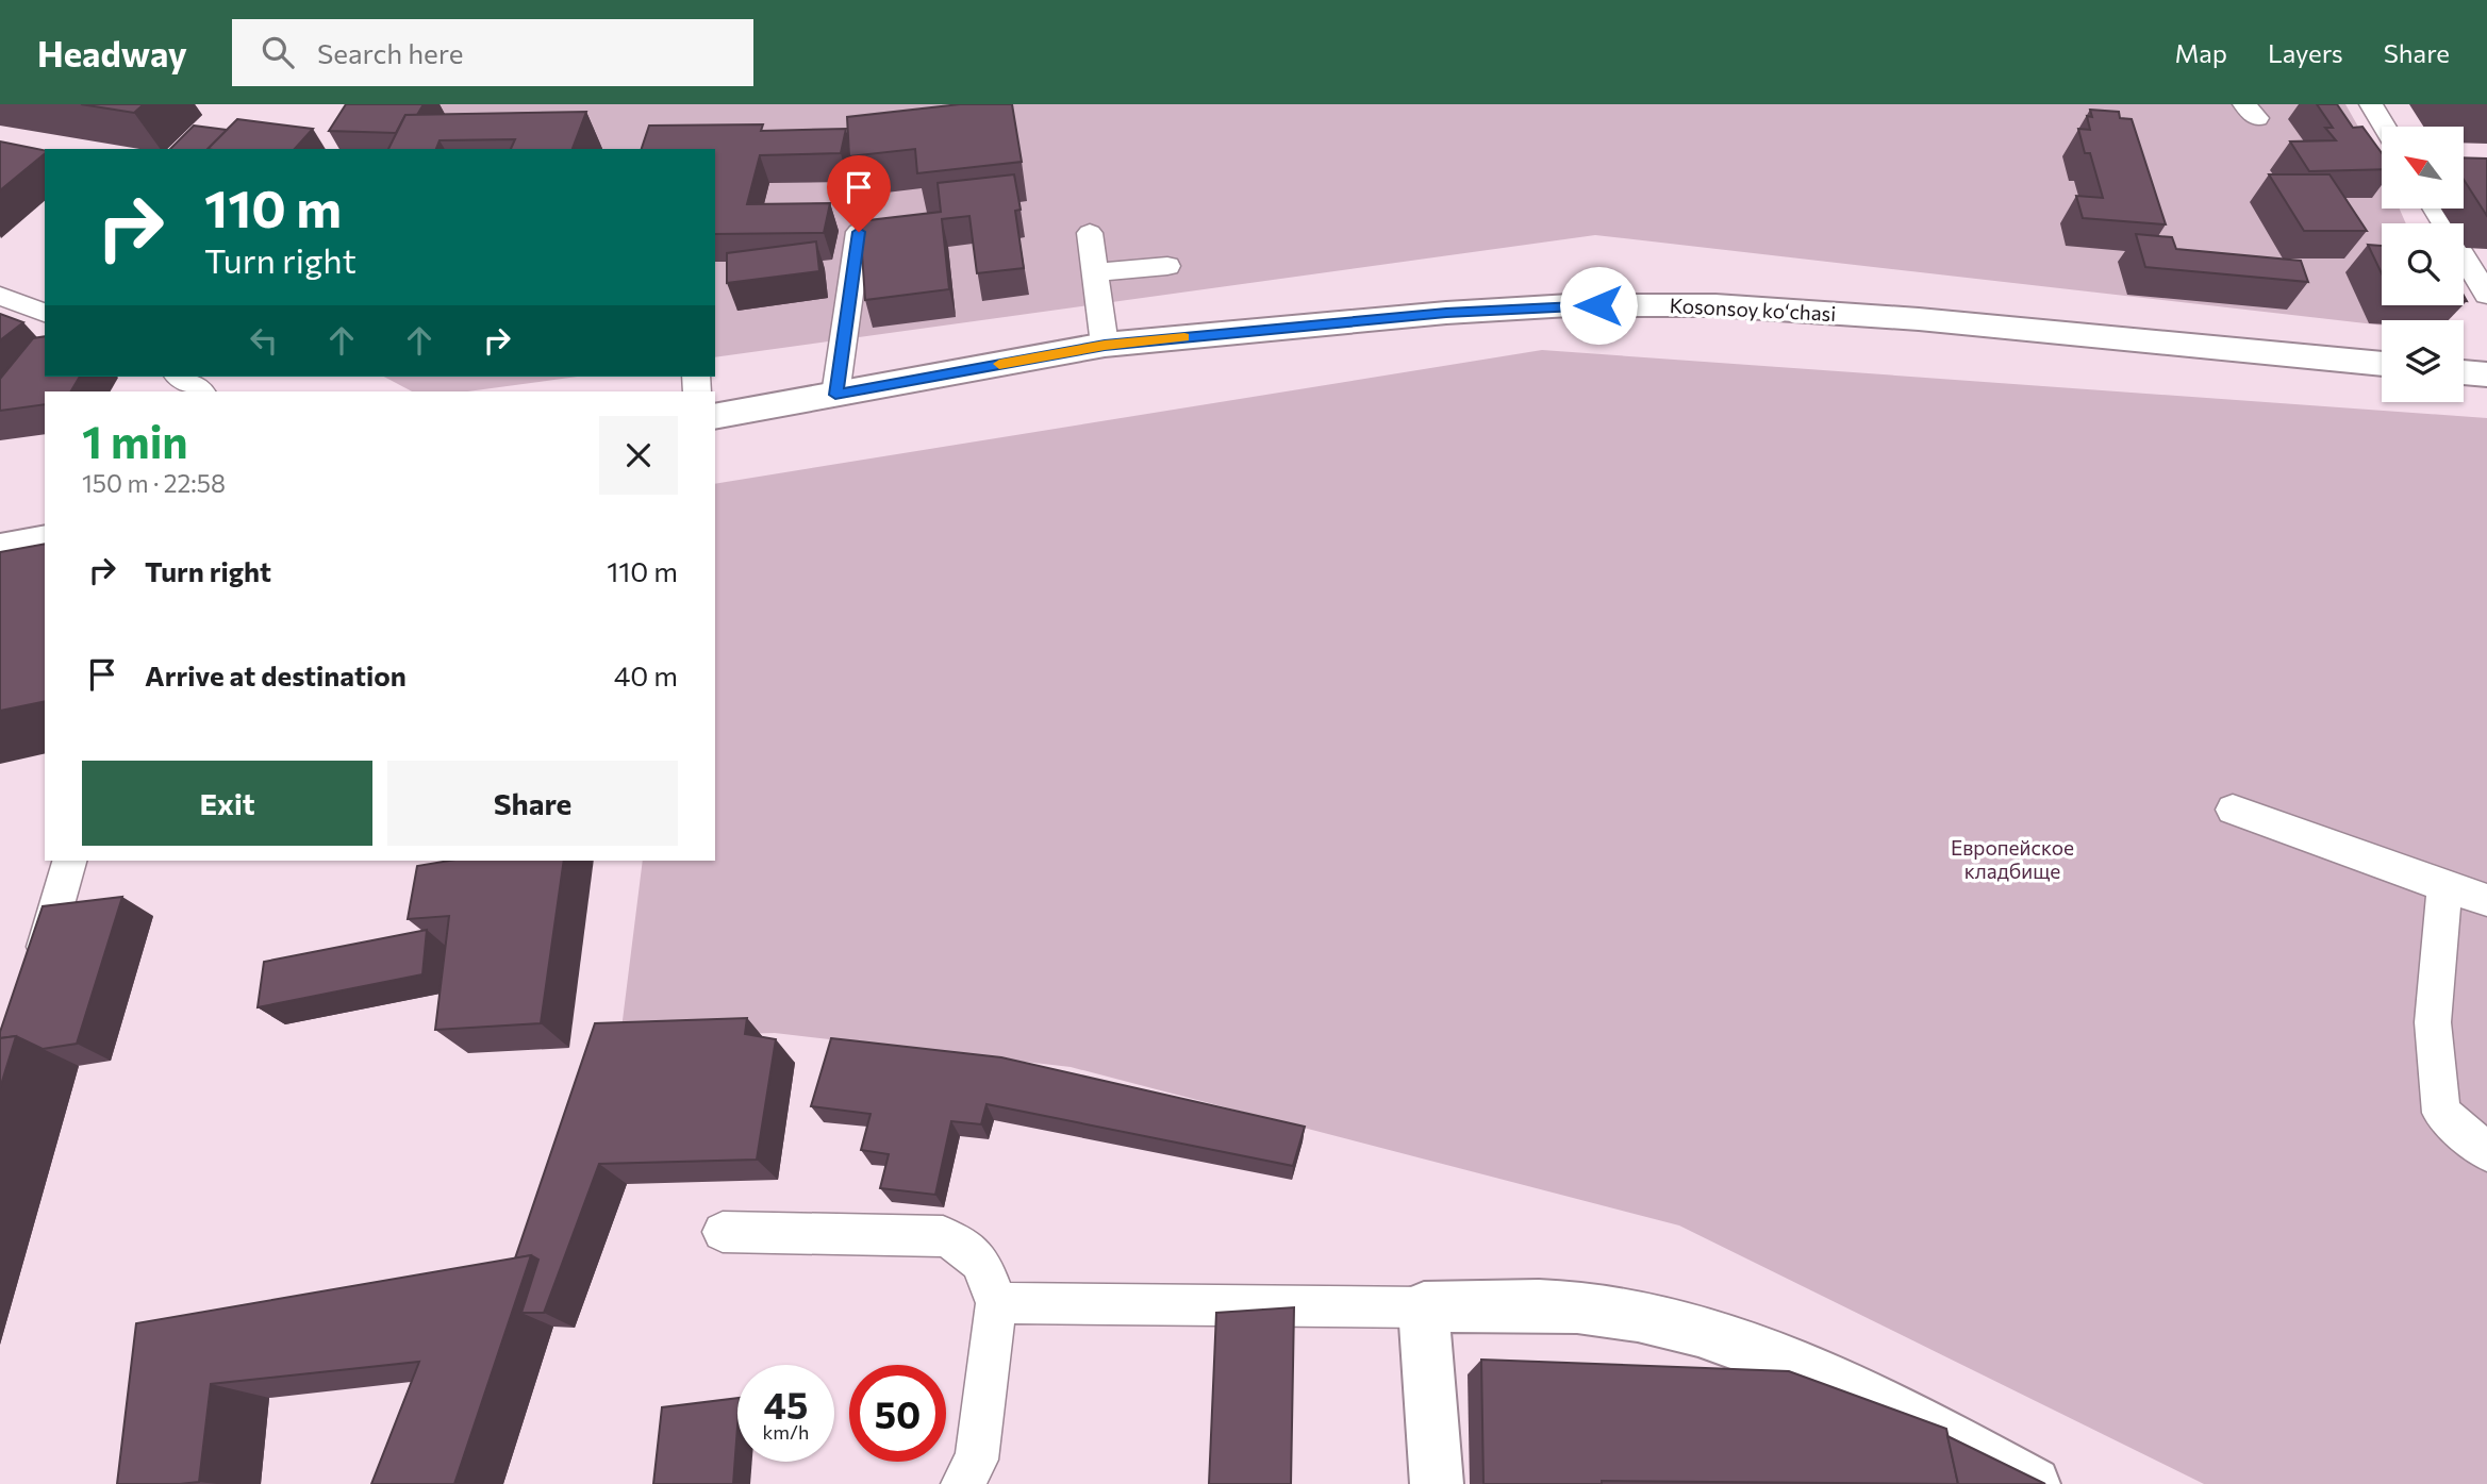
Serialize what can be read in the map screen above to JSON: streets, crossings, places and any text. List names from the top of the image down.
{
  "streets": {
    "main road": ["Kosonsoy koʻchasi"]
  },
  "parks": ["Европейское кладбище"],
  "north": "top left",
  "page": {
    "header": "Headway",
    "search": "Search here",
    "nav": ["Map", "Layers", "Share"],
    "turn": ["110 m", "Turn right"],
    "heading": ["1 min", "150 m · 22:58"],
    "list": [
      {
        "name": "Turn right",
        "value": "110 m"
      },
      {
        "name": "Arrive at destination",
        "value": "40 m"
      }
    ],
    "buttons": ["Exit", "Share"],
    "speed": "45 km/h",
    "limit": "50"
  }
}
